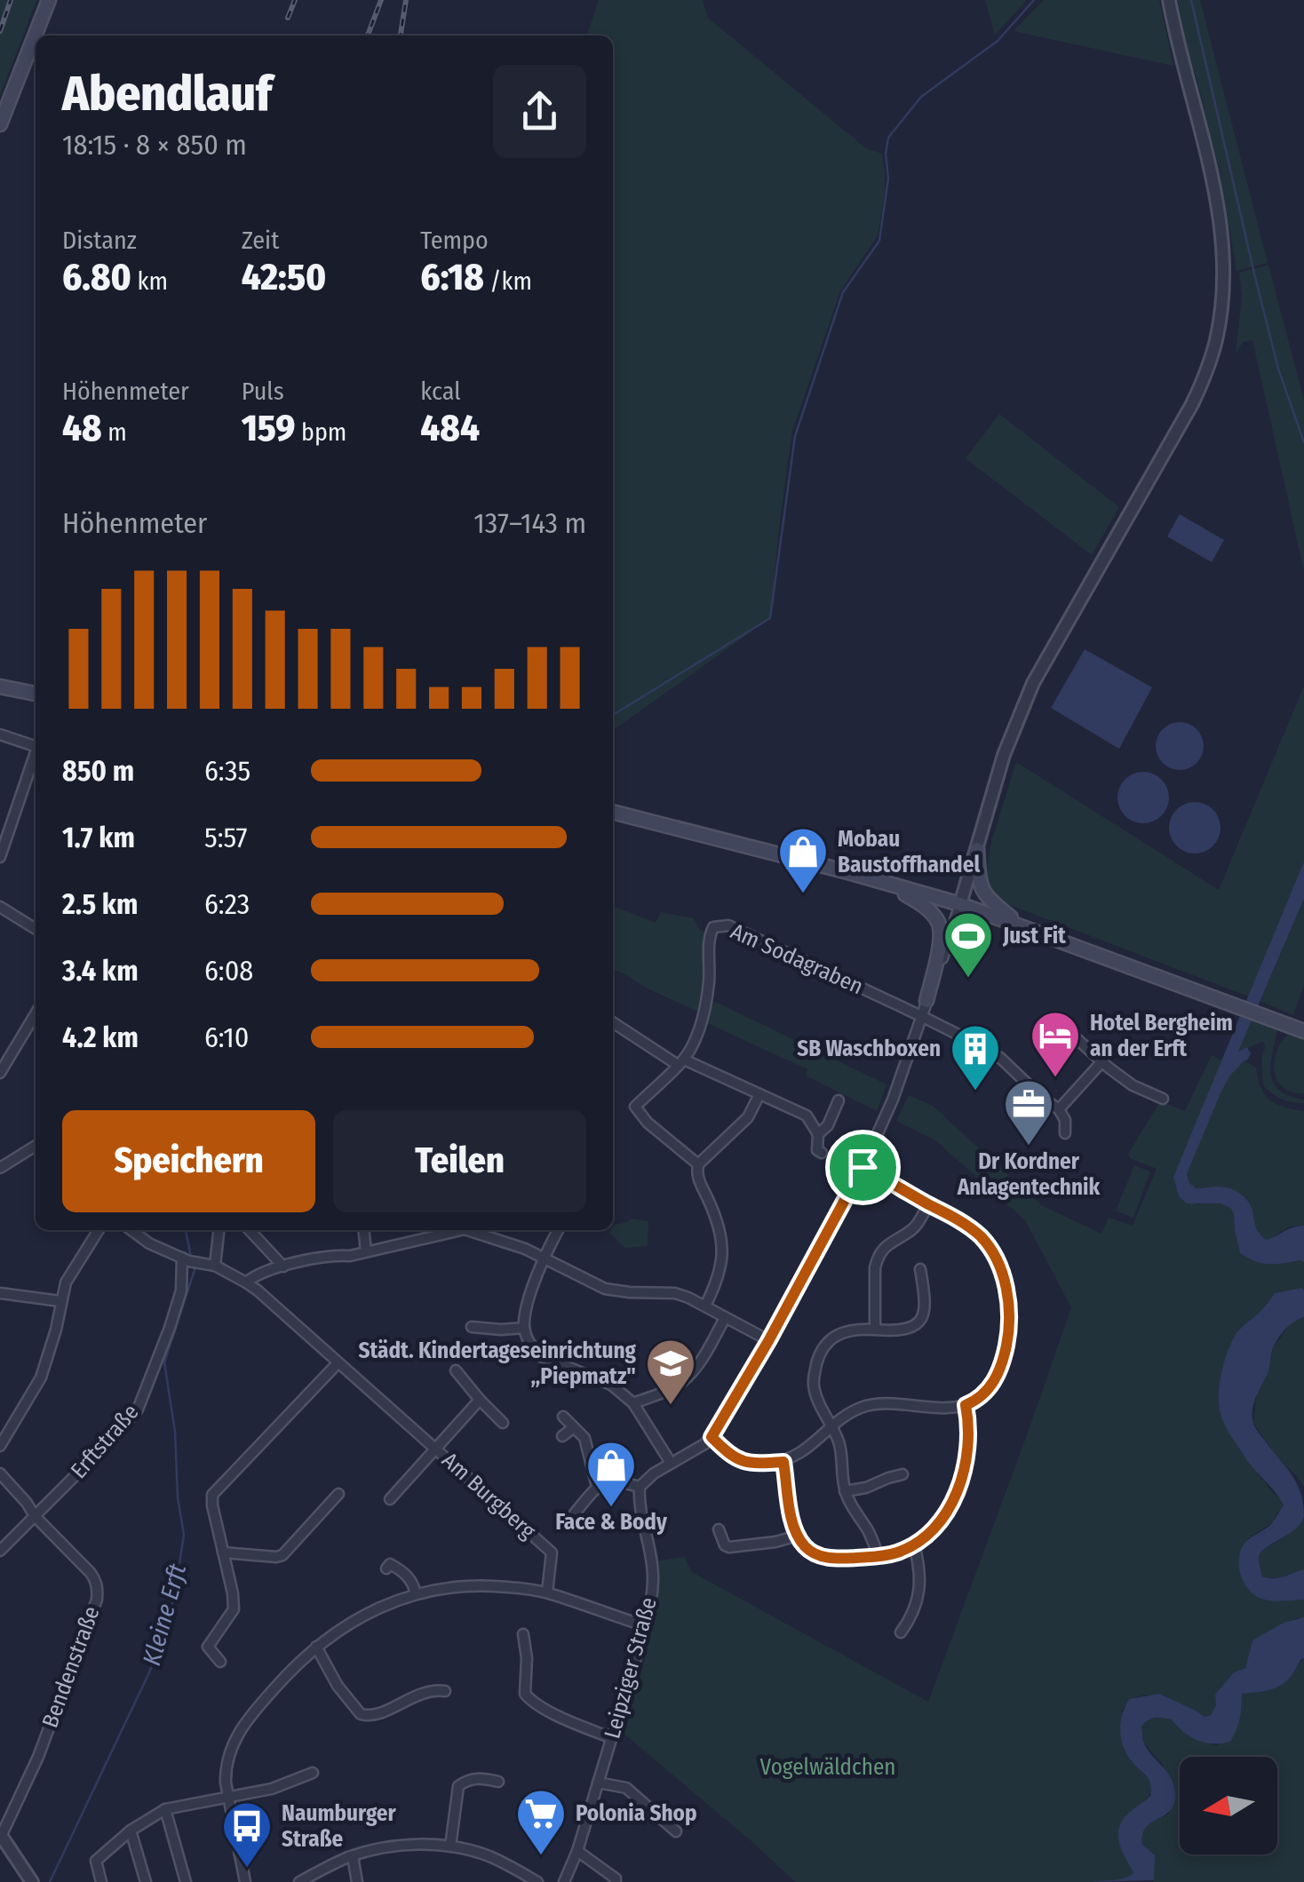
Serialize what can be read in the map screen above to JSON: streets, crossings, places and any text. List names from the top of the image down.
{
  "streets": {
    "street": [
      "Am Sodagraben",
      "Erftstraße",
      "Am Burgberg",
      "Bendenstraße",
      "Leipziger Straße"
    ]
  },
  "crossings": [
    ["Erftstraße", "Am Burgberg"],
    ["Erftstraße", "Bendenstraße"]
  ],
  "water": ["Kleine Erft"],
  "parks": ["Vogelwäldchen"],
  "places": {
    "shop": ["Mobau Baustoffhandel", "Face & Body"],
    "sports": ["Just Fit"],
    "hotel": ["Hotel Bergheim an der Erft"],
    "building": ["SB Waschboxen"],
    "office": ["Dr Kordner Anlagentechnik"],
    "school or university": ["Städt. Kindertageseinrichtung „Piepmatz\""],
    "supermarket": ["Polonia Shop"],
    "bus stop": ["Naumburger Straße"]
  },
  "north": "left",
  "page": {
    "heading": ["Abendlauf", "18:15 · 8 × 850 m"],
    "stats": [
      ["Distanz", "6.80 km"],
      ["Zeit", "42:50"],
      ["Tempo", "6:18 /km"],
      ["Höhenmeter", "48 m"],
      ["Puls", "159 bpm"],
      ["kcal", "484"]
    ],
    "chart": ["Höhenmeter", "137–143 m"],
    "list": [
      {
        "name": "850 m",
        "note": "6:35"
      },
      {
        "name": "1.7 km",
        "note": "5:57"
      },
      {
        "name": "2.5 km",
        "note": "6:23"
      },
      {
        "name": "3.4 km",
        "note": "6:08"
      },
      {
        "name": "4.2 km",
        "note": "6:10"
      }
    ],
    "buttons": ["Speichern", "Teilen"]
  }
}
